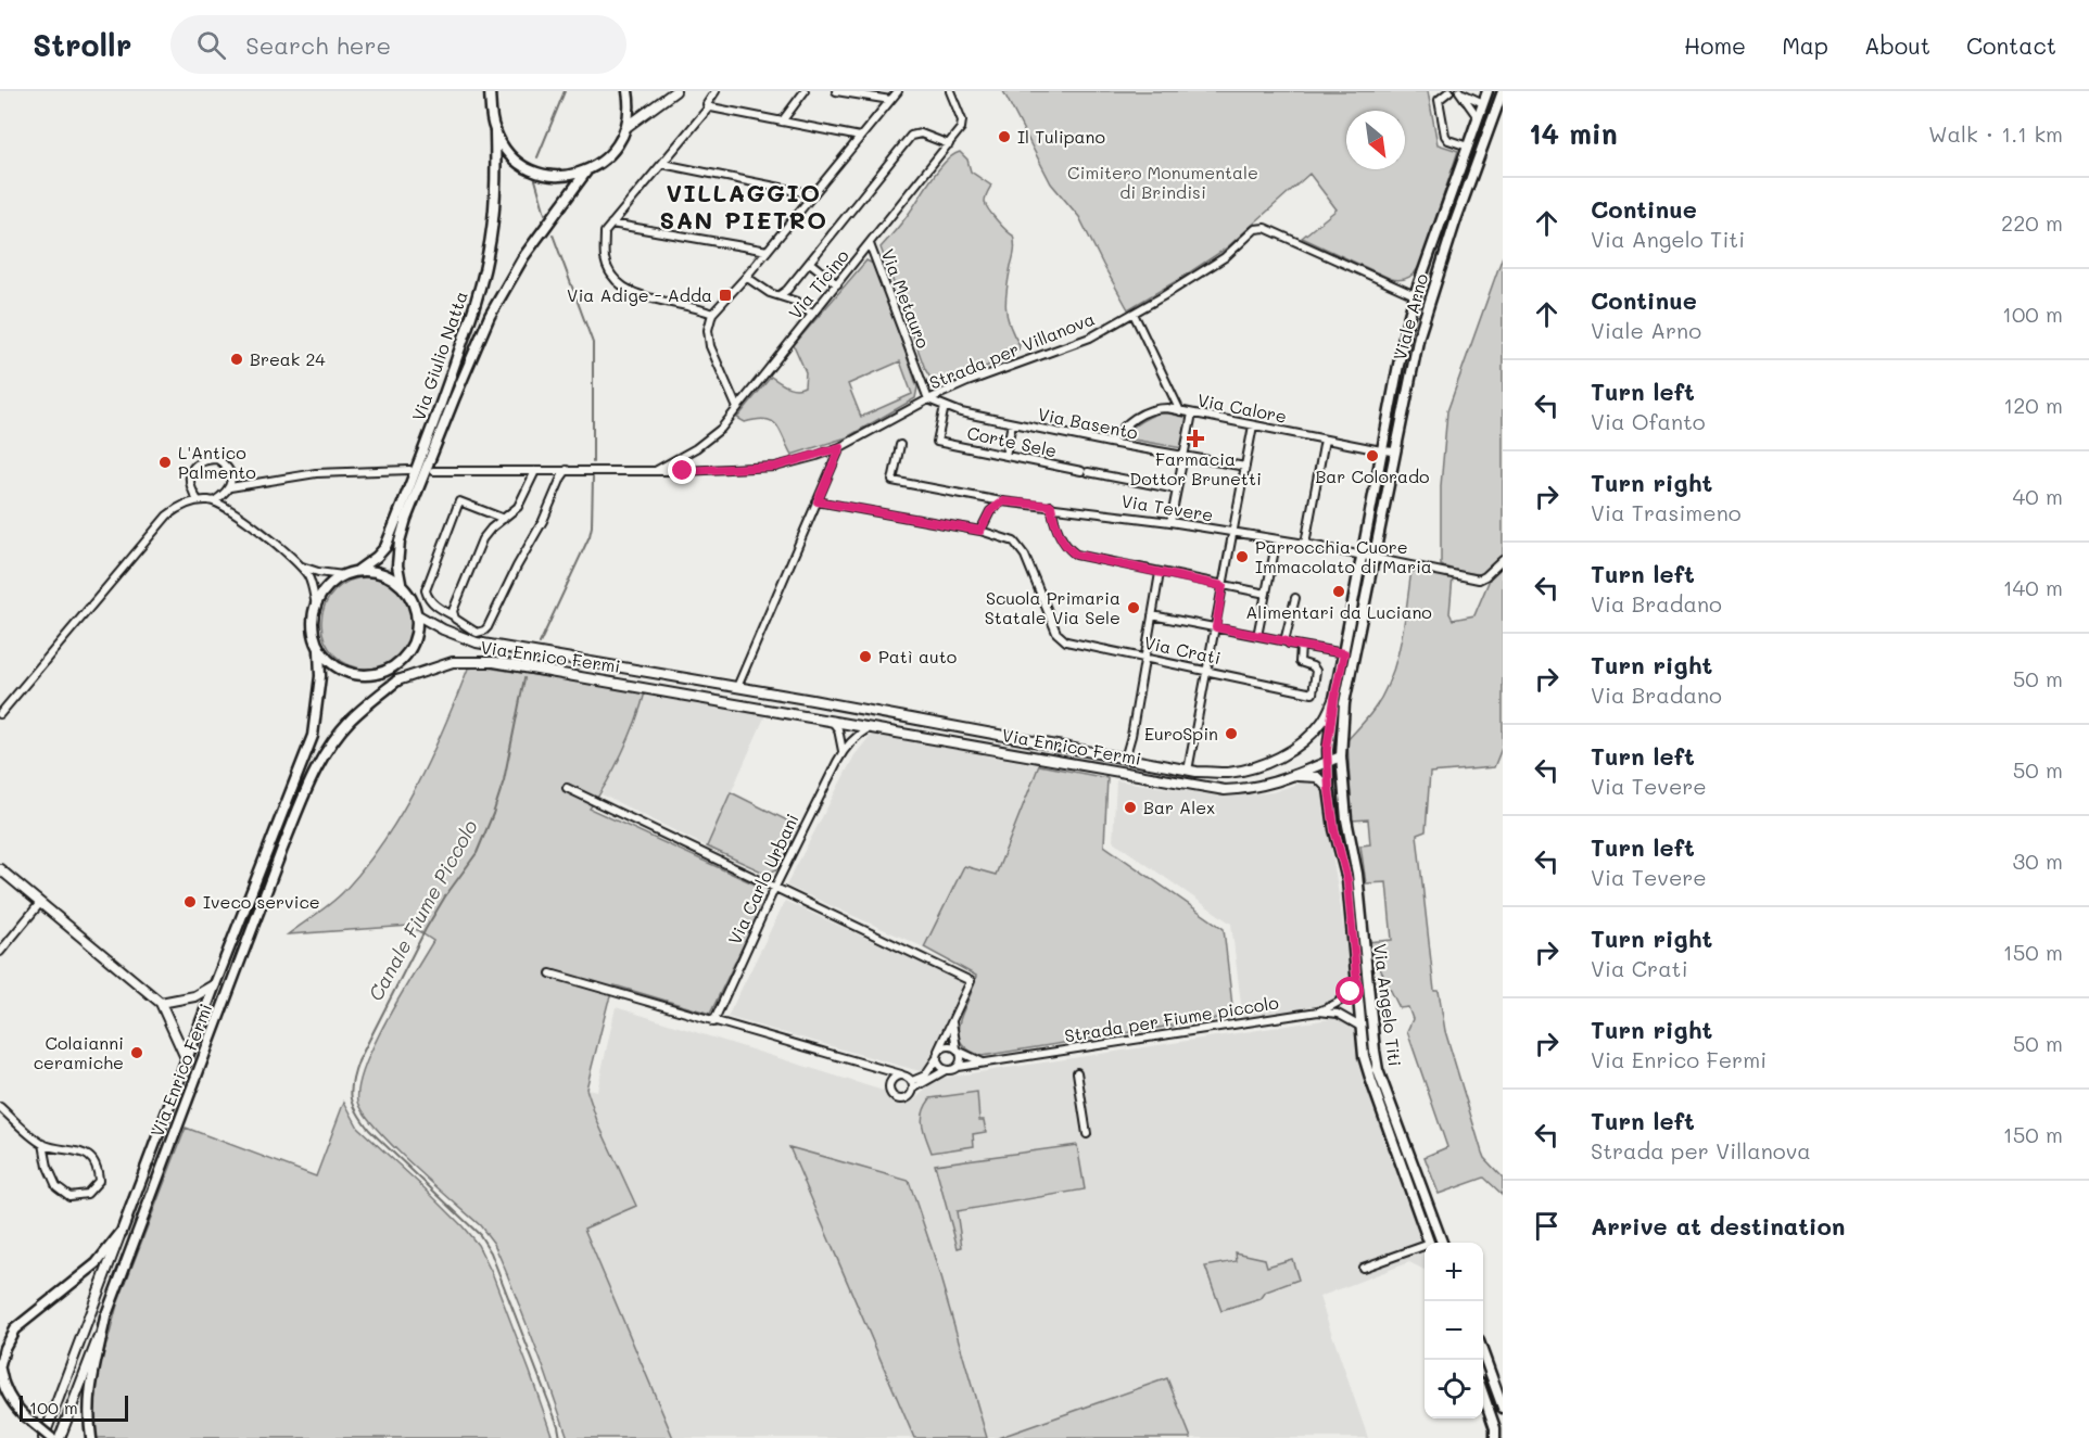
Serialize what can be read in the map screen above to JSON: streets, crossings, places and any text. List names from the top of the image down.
{
  "streets": {
    "main road": [
      "Viale Arno",
      "Via Giulio Natta",
      "Via Enrico Fermi",
      "Via Angelo Titi"
    ],
    "street": [
      "Via Ticino",
      "Via Metauro",
      "Strada per Villanova",
      "Via Calore",
      "Via Basento",
      "Corte Sele",
      "Via Tevere",
      "Via Crati",
      "Via Carlo Urbani",
      "Strada per Fiume piccolo"
    ]
  },
  "crossings": [
    ["Via Ticino", "Via Metauro"],
    ["Via Ticino", "Strada per Villanova"],
    ["Via Metauro", "Strada per Villanova"],
    ["Via Metauro", "Via Basento"],
    ["Viale Arno", "Strada per Villanova"],
    ["Viale Arno", "Via Calore"],
    ["Viale Arno", "Via Tevere"],
    ["Viale Arno", "Via Enrico Fermi"],
    ["Viale Arno", "Via Angelo Titi"],
    ["Strada per Villanova", "Via Basento"],
    ["Via Giulio Natta", "Via Enrico Fermi"],
    ["Via Calore", "Via Basento"],
    ["Via Basento", "Corte Sele"],
    ["Via Enrico Fermi", "Via Carlo Urbani"],
    ["Via Enrico Fermi", "Via Angelo Titi"],
    ["Via Angelo Titi", "Strada per Fiume piccolo"]
  ],
  "districts": ["VILLAGGIO SAN PIETRO"],
  "water": ["Canale Fiume Piccolo"],
  "parks": ["Cimitero Monumentale di Brindisi"],
  "places": {
    "other": [
      "Il Tulipano",
      "Break 24",
      "Bar Colorado",
      "L'Antico Palmento",
      "Parrocchia Cuore Immacolato di Maria",
      "Alimentari da Luciano",
      "Scuola Primaria Statale Via Sele",
      "Patì auto",
      "EuroSpin",
      "Bar Alex",
      "Iveco service",
      "Colaianni ceramiche"
    ],
    "transit": ["Via Adige - Adda"],
    "health": ["Farmacia Dottor Brunetti"]
  },
  "scale_bar": "100 m",
  "north": "bottom right",
  "page": {
    "header": "Strollr",
    "search": "Search here",
    "nav": [
      "Home",
      "Map",
      "About",
      "Contact"
    ],
    "heading": ["14 min", "Walk · 1.1 km"],
    "list": [
      ["Continue", "Via Angelo Titi", "220 m"],
      ["Continue", "Viale Arno", "100 m"],
      ["Turn left", "Via Ofanto", "120 m"],
      ["Turn right", "Via Trasimeno", "40 m"],
      ["Turn left", "Via Bradano", "140 m"],
      ["Turn right", "Via Bradano", "50 m"],
      ["Turn left", "Via Tevere", "50 m"],
      ["Turn left", "Via Tevere", "30 m"],
      ["Turn right", "Via Crati", "150 m"],
      ["Turn right", "Via Enrico Fermi", "50 m"],
      ["Turn left", "Strada per Villanova", "150 m"],
      "Arrive at destination"
    ],
    "map_buttons": ["+", "−"],
    "scale": "100 m"
  }
}
